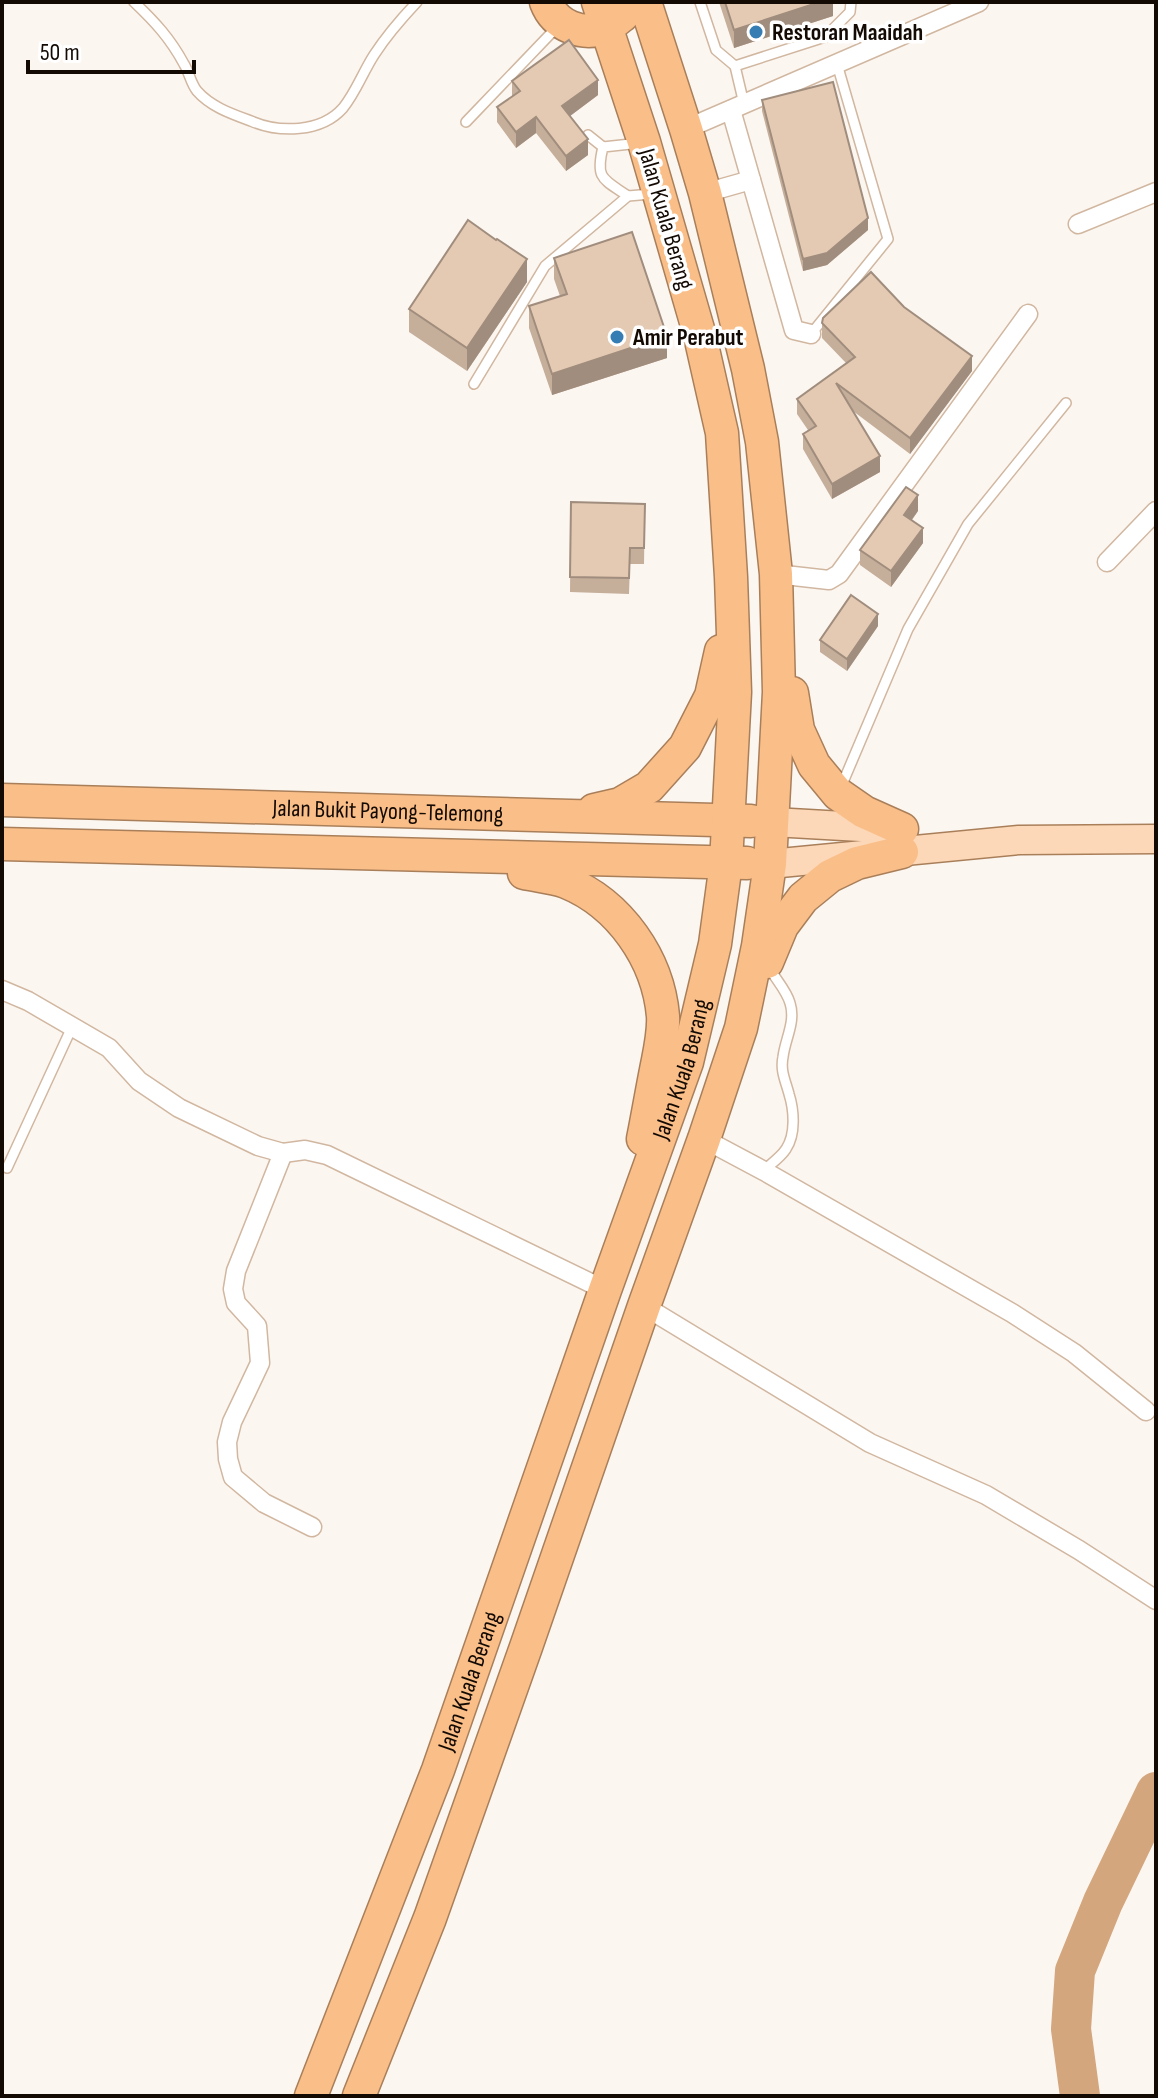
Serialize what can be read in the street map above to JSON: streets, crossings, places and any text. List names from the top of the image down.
{
  "streets": {
    "highway": ["Jalan Kuala Berang", "Jalan Bukit Payong-Telemong"]
  },
  "crossings": [
    ["Jalan Kuala Berang", "Jalan Bukit Payong-Telemong"]
  ],
  "places": ["Restoran Maaidah", "Amir Perabut"],
  "scale_bar": "50 m"
}
